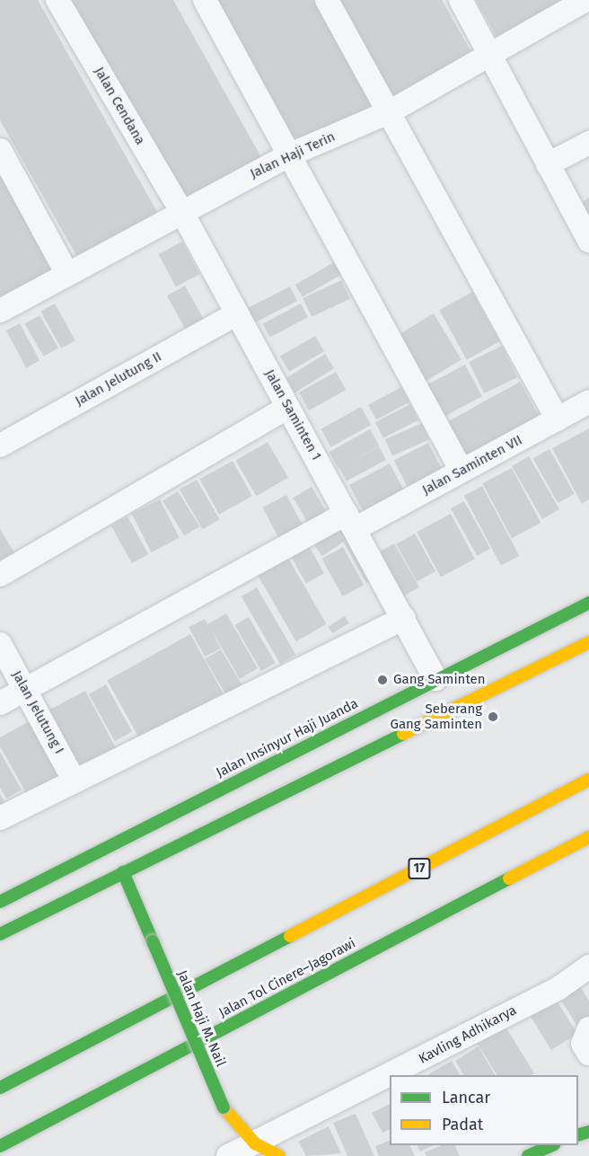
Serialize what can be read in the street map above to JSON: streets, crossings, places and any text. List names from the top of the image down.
{
  "streets": {
    "main road": [
      "Jalan Insinyur Haji Juanda",
      "17",
      "Jalan Tol Cinere–Jagorawi",
      "Jalan Haji M. Nail"
    ],
    "street": [
      "Jalan Cendana",
      "Jalan Haji Terin",
      "Jalan Jelutung II",
      "Jalan Saminten 1",
      "Jalan Saminten VII",
      "Jalan Jelutung I",
      "Kavling Adhikarya"
    ]
  },
  "crossings": [
    ["Jalan Cendana", "Jalan Haji Terin"],
    ["Jalan Cendana", "Jalan Saminten 1"],
    ["Jalan Haji Terin", "Jalan Saminten 1"],
    ["Jalan Jelutung II", "Jalan Saminten 1"],
    ["Jalan Saminten 1", "Jalan Saminten VII"],
    ["Jalan Saminten 1", "Jalan Insinyur Haji Juanda"],
    ["Jalan Saminten VII", "Jalan Jelutung I"],
    ["Jalan Haji M. Nail", "Kavling Adhikarya"]
  ],
  "places": ["Gang Saminten", "Seberang Gang Saminten"],
  "legend": ["Lancar", "Padat"]
}
